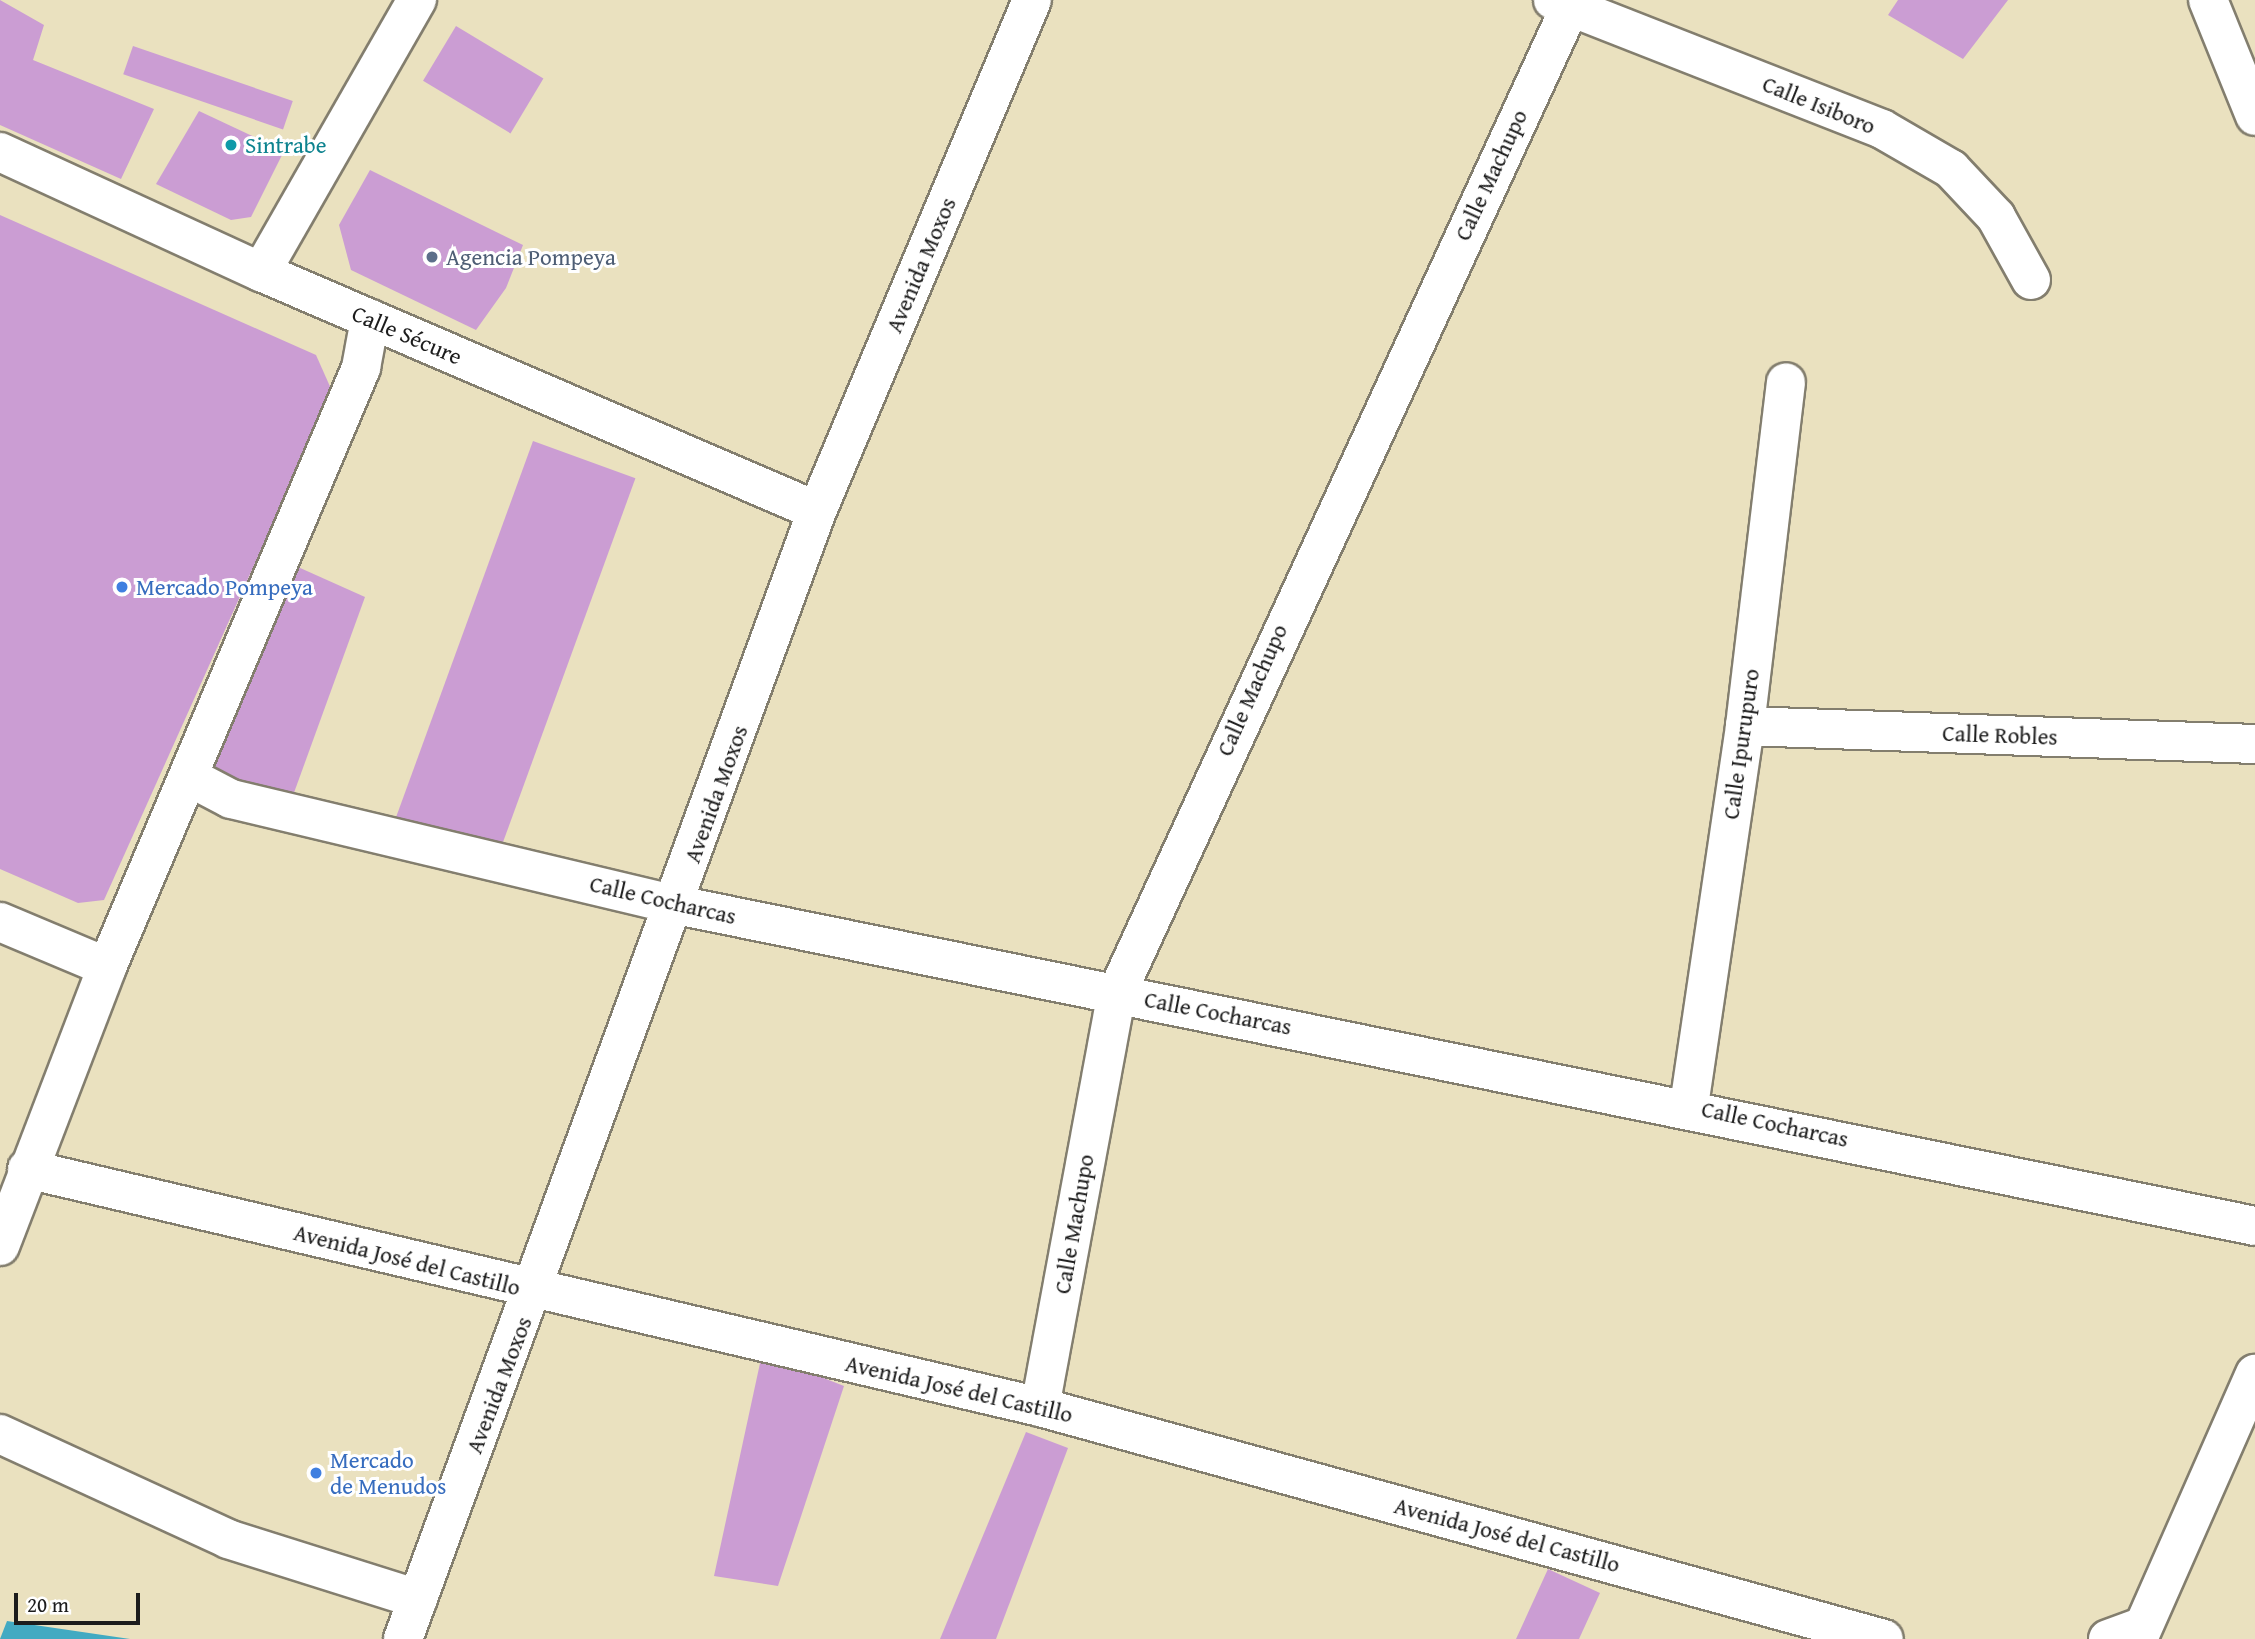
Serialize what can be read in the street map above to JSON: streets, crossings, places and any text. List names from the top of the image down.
{
  "streets": {
    "street": [
      "Calle Isiboro",
      "Calle Machupo",
      "Avenida Moxos",
      "Calle Sécure",
      "Calle Robles",
      "Calle Ipurupuro",
      "Calle Cocharcas",
      "Avenida José del Castillo"
    ]
  },
  "crossings": [
    ["Calle Isiboro", "Calle Machupo"],
    ["Calle Machupo", "Calle Cocharcas"],
    ["Calle Machupo", "Avenida José del Castillo"],
    ["Avenida Moxos", "Calle Sécure"],
    ["Avenida Moxos", "Calle Cocharcas"],
    ["Avenida Moxos", "Avenida José del Castillo"],
    ["Calle Robles", "Calle Ipurupuro"],
    ["Calle Ipurupuro", "Calle Cocharcas"]
  ],
  "places": [
    "Sintrabe",
    "Agencia Pompeya",
    "Mercado Pompeya",
    "Mercado de Menudos"
  ],
  "scale_bar": "20 m"
}
